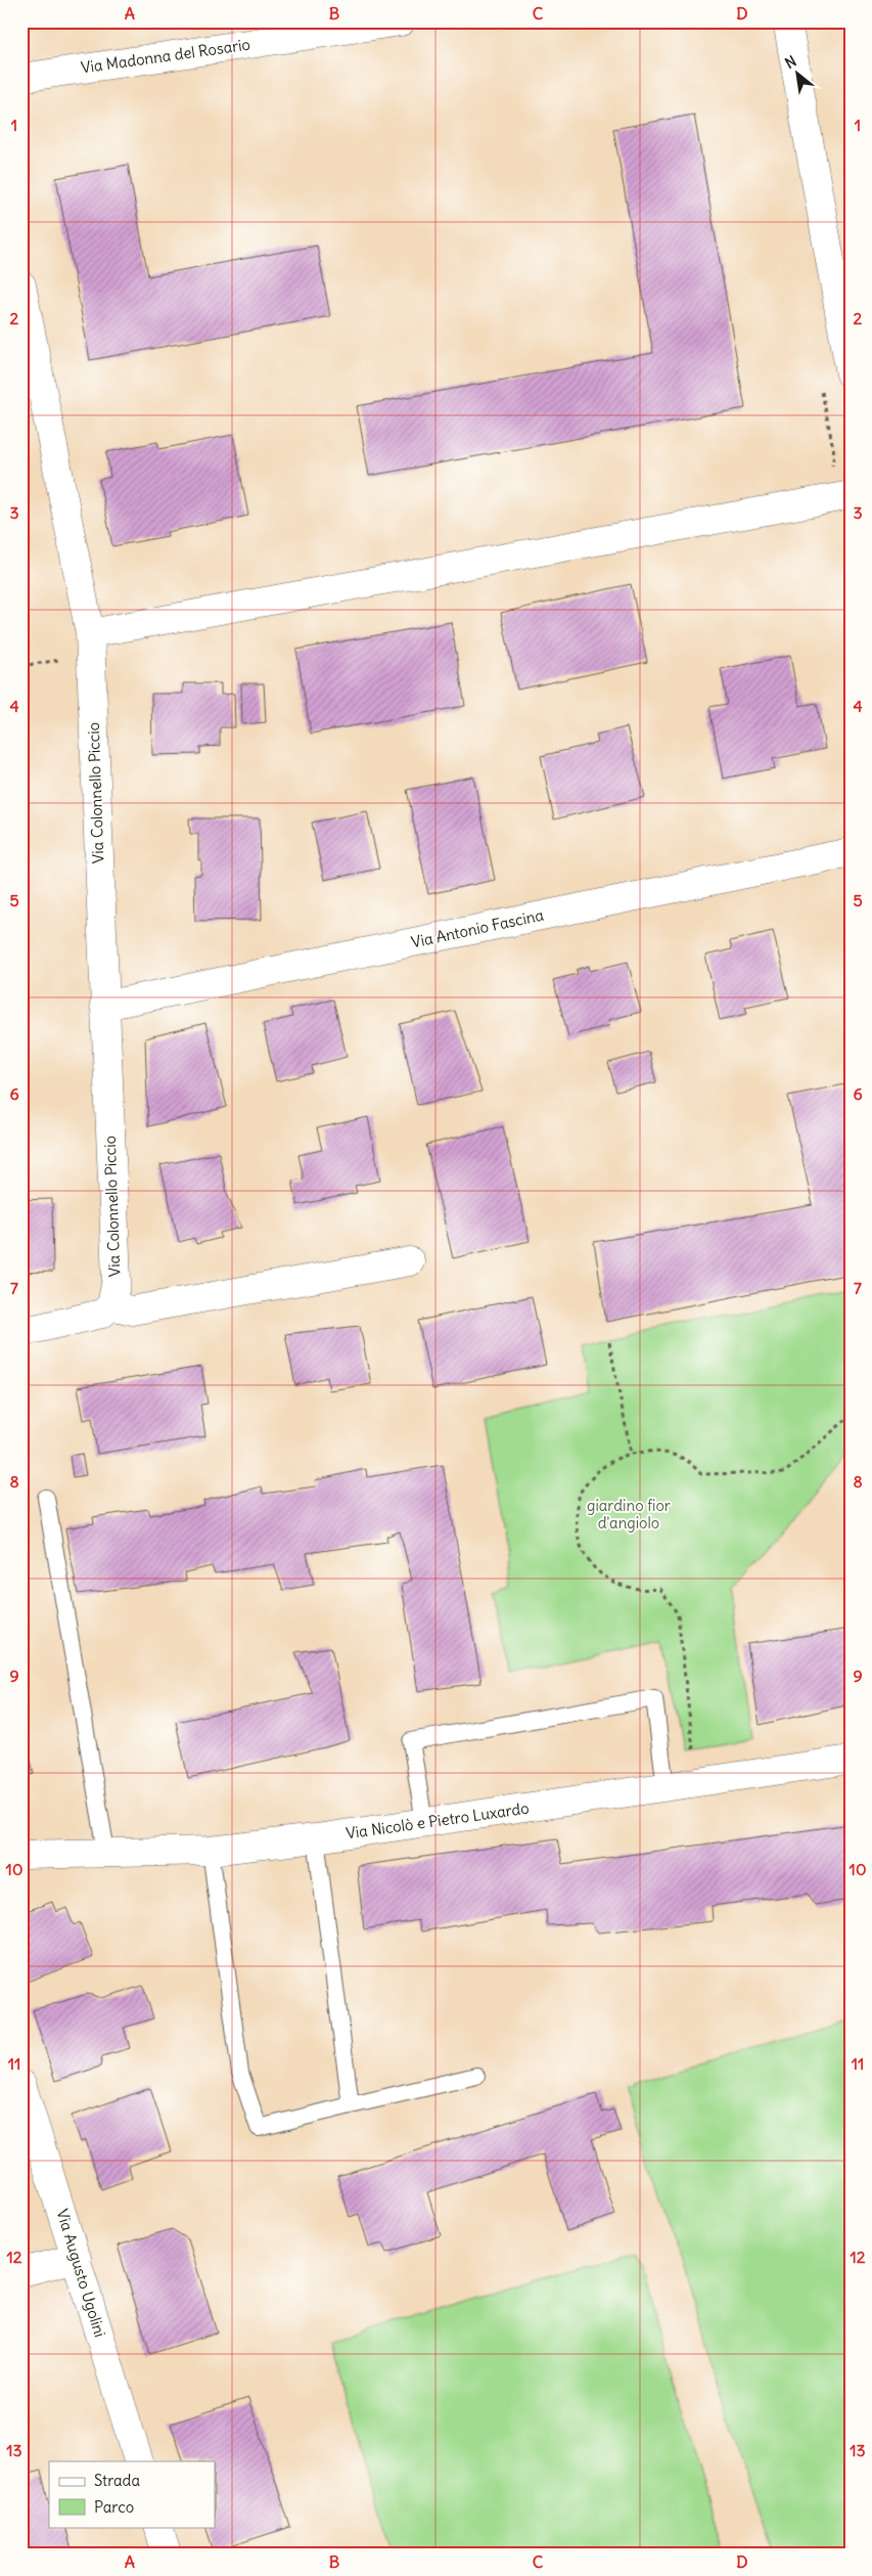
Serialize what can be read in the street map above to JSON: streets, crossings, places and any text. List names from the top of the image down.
{
  "streets": {
    "street": [
      "Via Madonna del Rosario",
      "Via Colonnello Piccio",
      "Via Antonio Fascina",
      "Via Nicolò e Pietro Luxardo",
      "Via Augusto Ugolini"
    ]
  },
  "crossings": [
    ["Via Colonnello Piccio", "Via Antonio Fascina"]
  ],
  "parks": ["giardino fior d'angiolo"],
  "legend": ["Strada", "Parco"],
  "north": "top left",
  "grid": {
    "columns": [
      "A",
      "B",
      "C",
      "D"
    ],
    "rows": [
      "1",
      "2",
      "3",
      "4",
      "5",
      "6",
      "7",
      "8",
      "9",
      "10",
      "11",
      "12",
      "13"
    ]
  }
}
